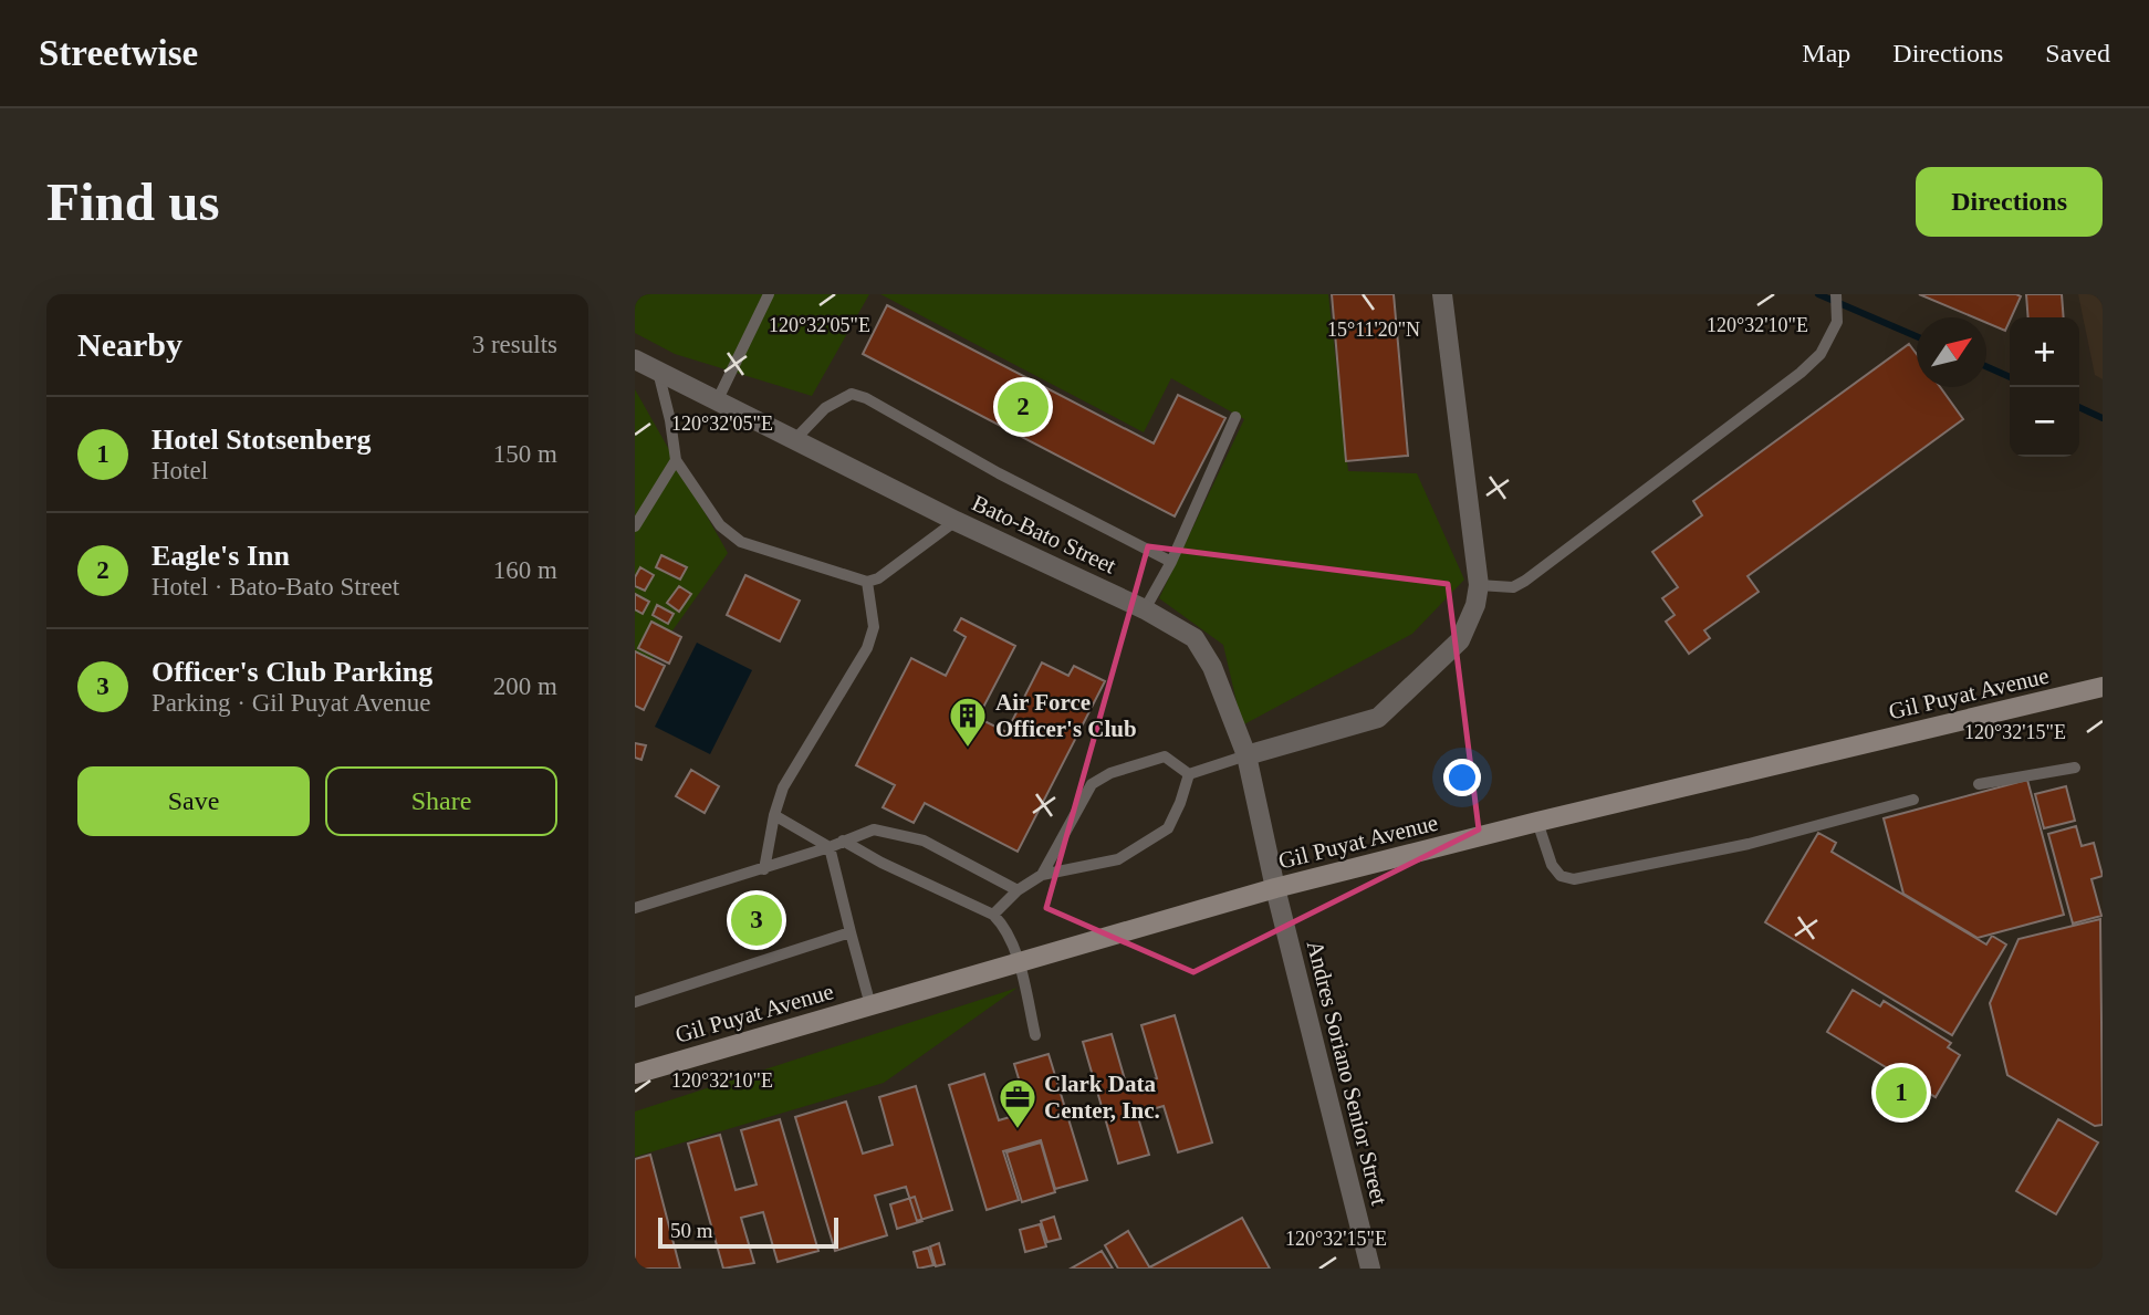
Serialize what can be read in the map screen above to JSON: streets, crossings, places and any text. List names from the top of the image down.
{
  "streets": {
    "main road": ["Gil Puyat Avenue"],
    "street": ["Bato-Bato Street", "Andres Soriano Senior Street"]
  },
  "crossings": [
    ["Bato-Bato Street", "Gil Puyat Avenue"],
    ["Bato-Bato Street", "Andres Soriano Senior Street"],
    ["Gil Puyat Avenue", "Andres Soriano Senior Street"]
  ],
  "places": {
    "building": ["Air Force Officer's Club"],
    "office": ["Clark Data Center, Inc."]
  },
  "scale_bar": "50 m",
  "north": "top right",
  "page": {
    "header": "Streetwise",
    "nav": ["Map", "Directions", "Saved"],
    "buttons": [
      "Directions",
      ["Save", "Share"]
    ],
    "title": "Find us",
    "heading": ["Nearby", "3 results"],
    "map_buttons": ["+", "−"],
    "pins": ["2", "3", "1"],
    "list": [
      {
        "mark": "1",
        "name": "Hotel Stotsenberg",
        "note": "Hotel",
        "value": "150 m"
      },
      {
        "mark": "2",
        "name": "Eagle's Inn",
        "note": "Hotel · Bato-Bato Street",
        "value": "160 m"
      },
      {
        "mark": "3",
        "name": "Officer's Club Parking",
        "note": "Parking · Gil Puyat Avenue",
        "value": "200 m"
      }
    ],
    "scale": "50 m"
  },
  "coordinates": [
    "120°32'05\"E",
    "120°32'10\"E",
    "15°11'20\"N",
    "120°32'15\"E"
  ]
}
